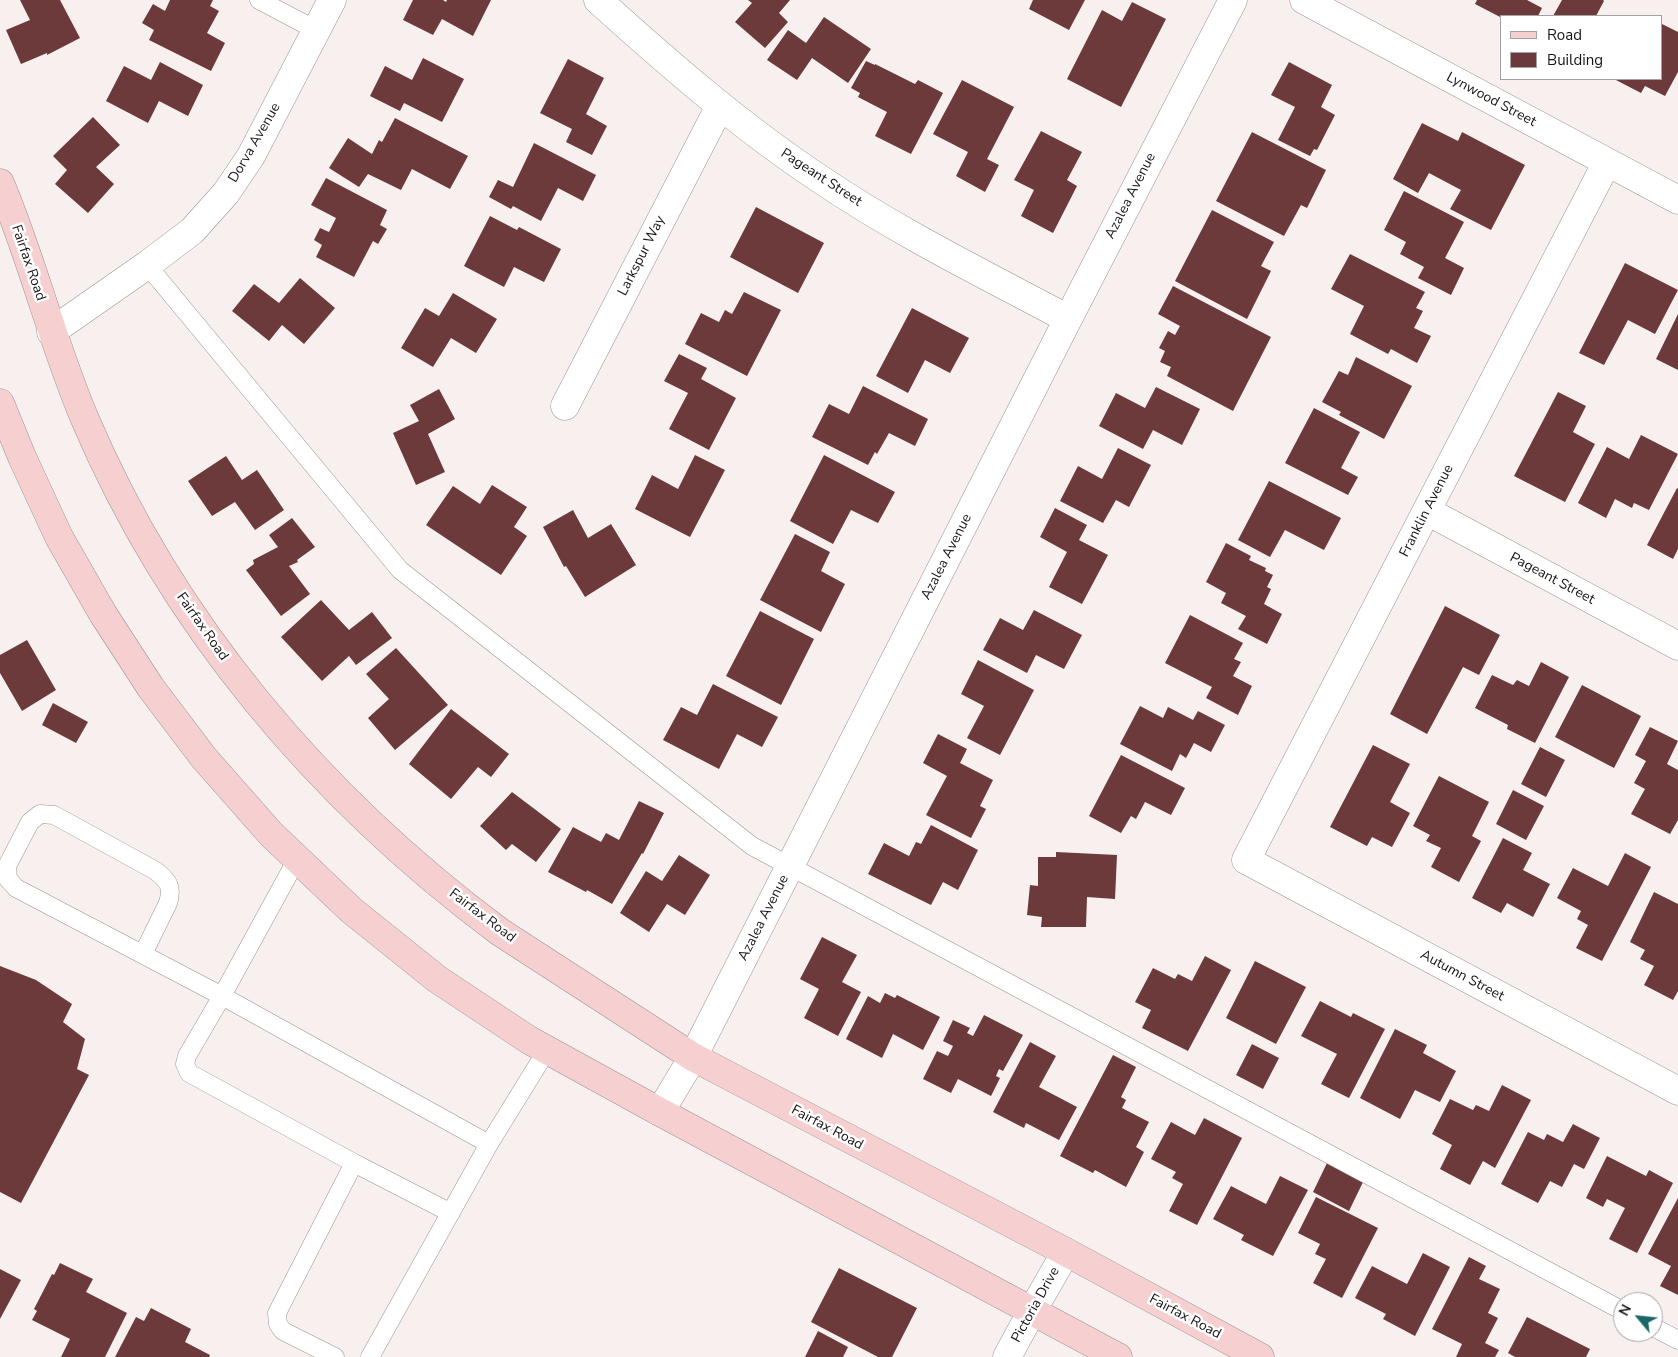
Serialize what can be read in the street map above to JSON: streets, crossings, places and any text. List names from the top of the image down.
{
  "streets": {
    "main road": ["Fairfax Road"],
    "street": [
      "Lynwood Street",
      "Dorva Avenue",
      "Pageant Street",
      "Azalea Avenue",
      "Larkspur Way",
      "Franklin Avenue",
      "Autumn Street",
      "Pictoria Drive"
    ]
  },
  "crossings": [
    ["Lynwood Street", "Franklin Avenue"],
    ["Dorva Avenue", "Fairfax Road"],
    ["Pageant Street", "Azalea Avenue"],
    ["Pageant Street", "Larkspur Way"],
    ["Pageant Street", "Franklin Avenue"],
    ["Azalea Avenue", "Fairfax Road"],
    ["Fairfax Road", "Pictoria Drive"],
    ["Franklin Avenue", "Autumn Street"]
  ],
  "legend": ["Road", "Building"],
  "north": "top left"
}
